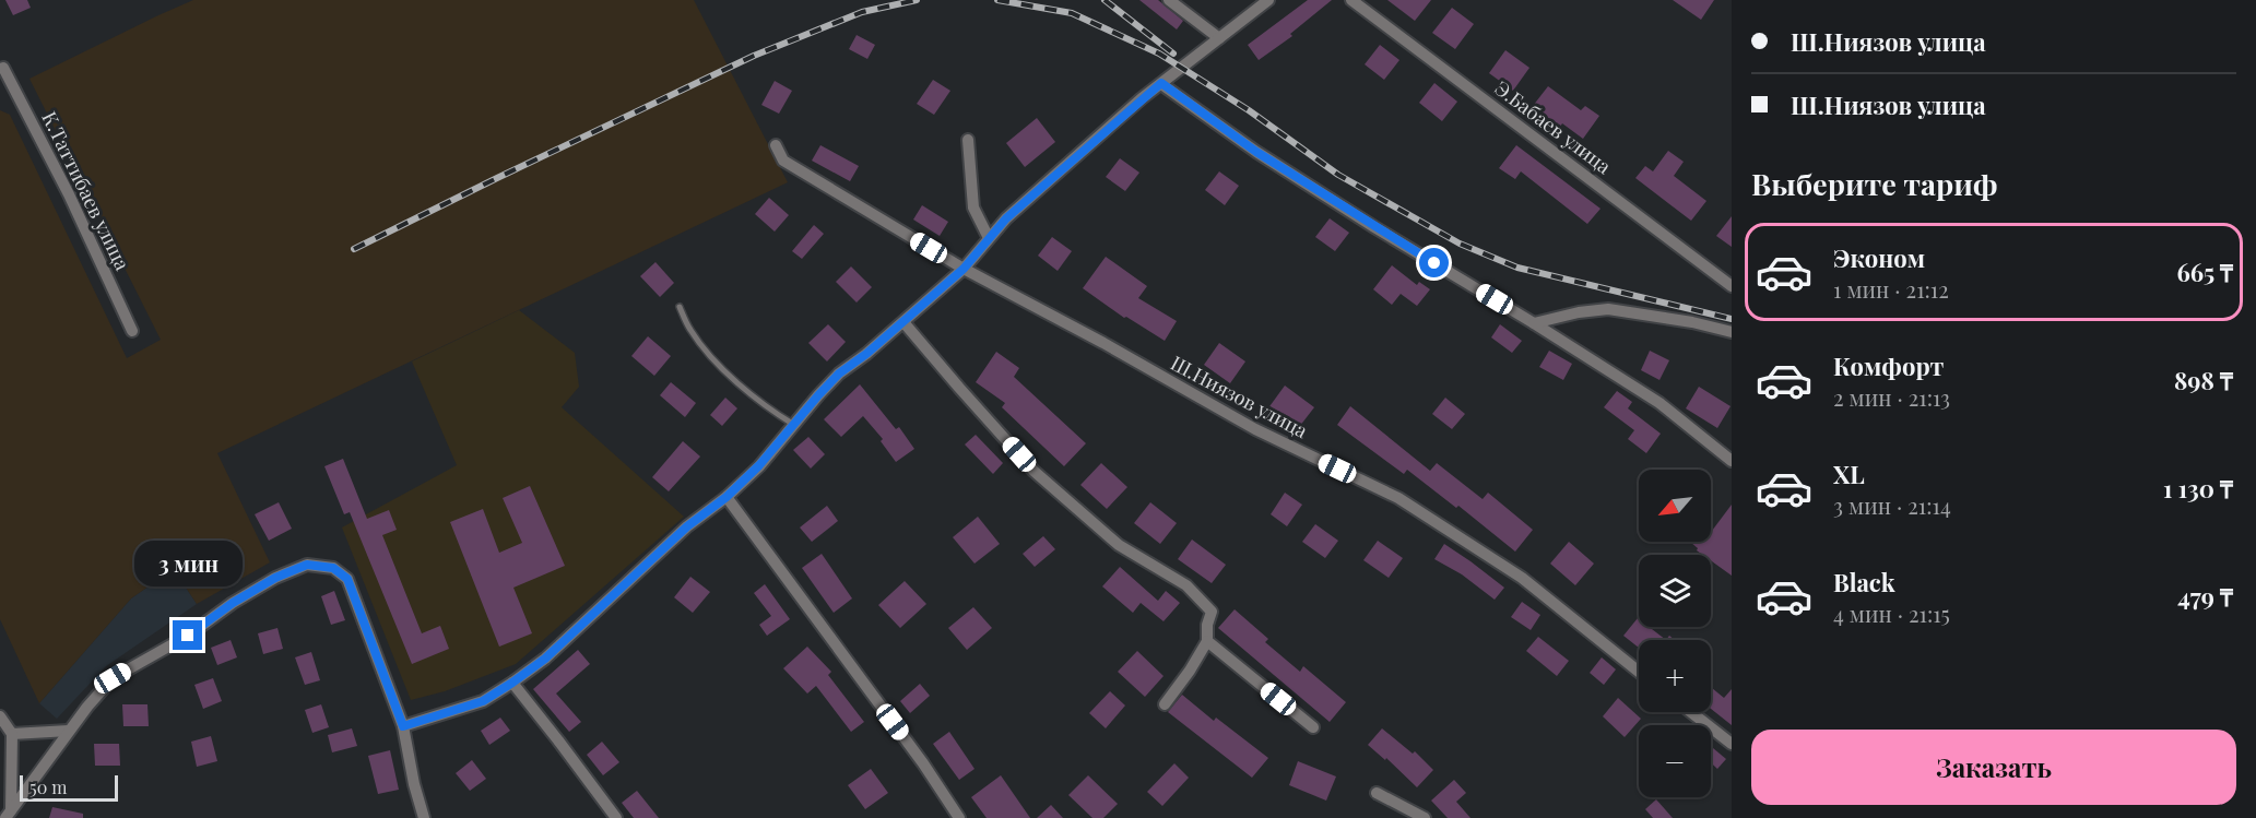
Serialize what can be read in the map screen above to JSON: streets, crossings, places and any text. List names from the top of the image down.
{
  "streets": {
    "street": ["Э.Бабаев улица", "К.Таттибаев улица", "Ш.Ниязов улица"]
  },
  "scale_bar": "50 m",
  "north": "bottom left",
  "page": {
    "banner": ["Ш.Ниязов улица", "Ш.Ниязов улица"],
    "heading": "Выберите тариф",
    "list": [
      {
        "name": "Эконом",
        "note": "1 мин · 21:12",
        "value": "665 ₸"
      },
      {
        "name": "Комфорт",
        "note": "2 мин · 21:13",
        "value": "898 ₸"
      },
      {
        "name": "XL",
        "note": "3 мин · 21:14",
        "value": "1 130 ₸"
      },
      {
        "name": "Black",
        "note": "4 мин · 21:15",
        "value": "479 ₸"
      }
    ],
    "map_buttons": ["+", "−"],
    "bubble": "3 мин",
    "buttons": "Заказать",
    "scale": "50 m"
  }
}
